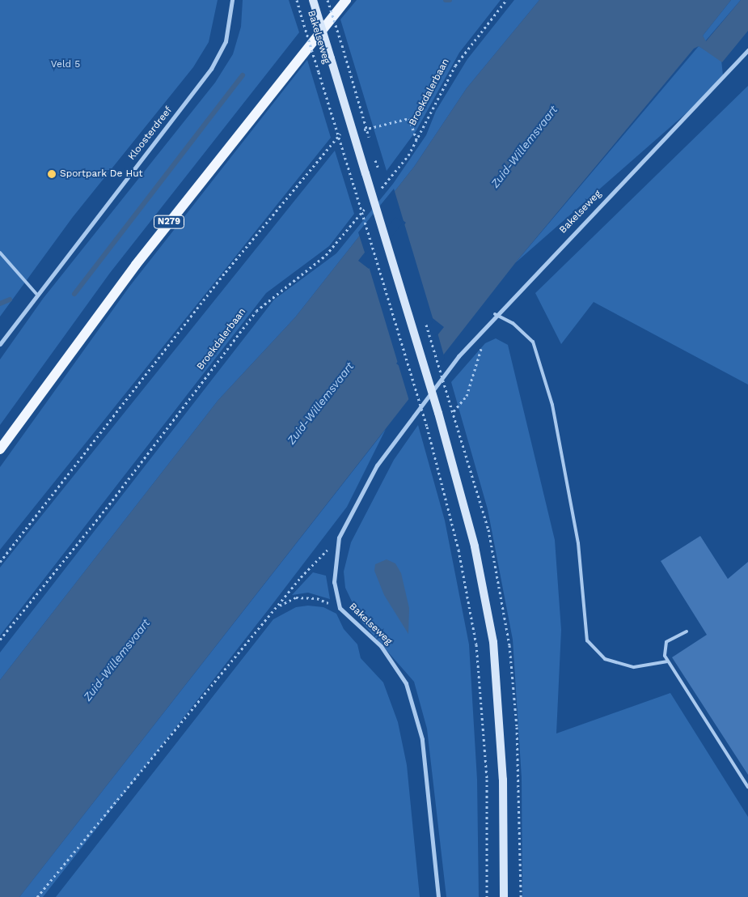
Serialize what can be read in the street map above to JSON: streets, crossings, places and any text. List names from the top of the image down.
{
  "streets": {
    "main road": ["N279"],
    "street": ["Bakelseweg", "Kloosterdreef"],
    "path": ["Broekdalerbaan"]
  },
  "water": ["Zuid-Willemsvaart"],
  "parks": ["Veld 5"],
  "places": ["Sportpark De Hut"]
}
